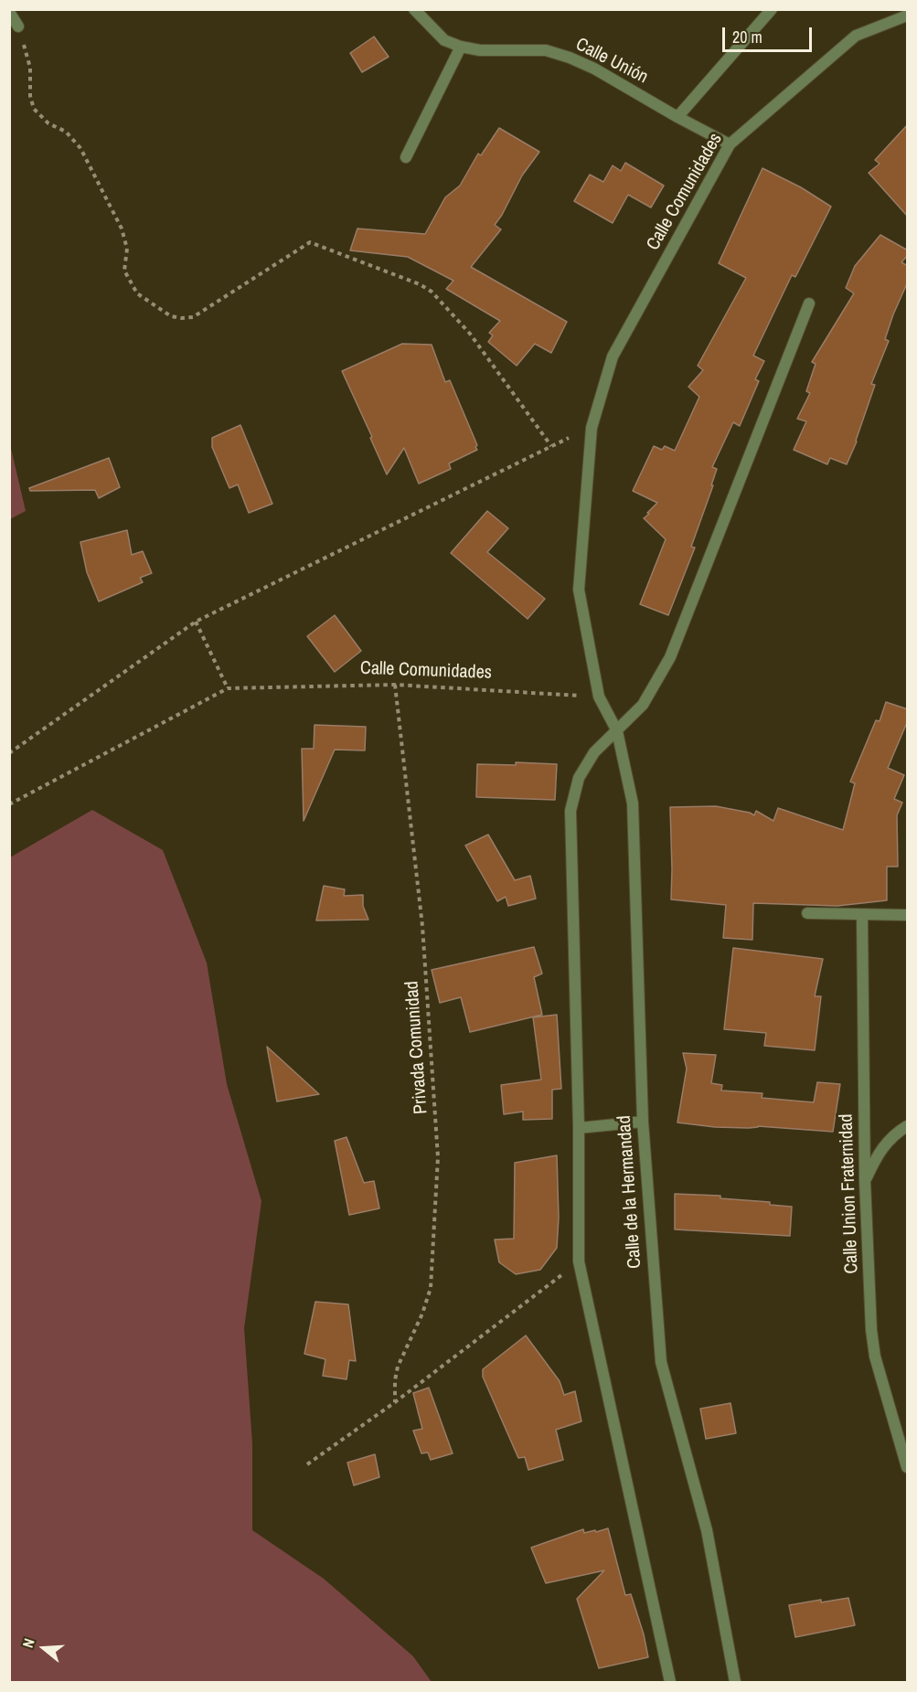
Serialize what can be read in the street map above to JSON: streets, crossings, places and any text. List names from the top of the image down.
{
  "streets": {
    "street": [
      "Calle Unión",
      "Calle Comunidades",
      "Calle de la Hermandad",
      "Calle Union Fraternidad"
    ],
    "path": ["Privada Comunidad"]
  },
  "crossings": [
    ["Calle Unión", "Calle Comunidades"],
    ["Calle Comunidades", "Privada Comunidad"],
    ["Calle Comunidades", "Calle de la Hermandad"]
  ],
  "scale_bar": "20 m",
  "north": "left"
}
